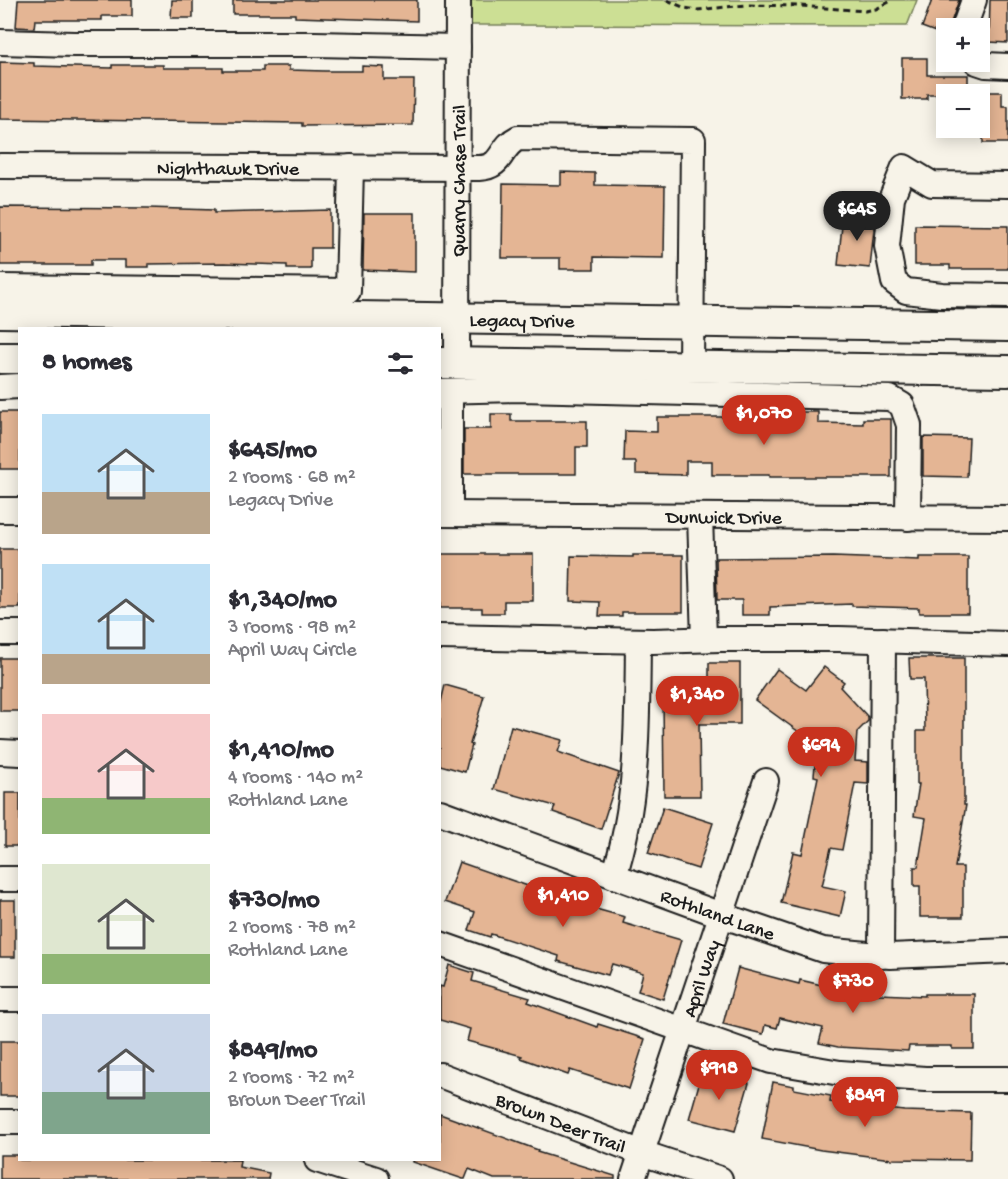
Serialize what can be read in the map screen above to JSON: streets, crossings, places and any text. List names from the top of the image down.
{
  "streets": {
    "main road": ["Legacy Drive"],
    "street": [
      "Nighthawk Drive",
      "Quarry Chase Trail",
      "Dunwick Drive",
      "Rothland Lane",
      "April Way",
      "Brown Deer Trail"
    ]
  },
  "crossings": [
    ["Nighthawk Drive", "Quarry Chase Trail"],
    ["Nighthawk Drive", "Legacy Drive"],
    ["Quarry Chase Trail", "Legacy Drive"],
    ["Rothland Lane", "April Way"],
    ["April Way", "Brown Deer Trail"]
  ],
  "page": {
    "map_buttons": ["+", "−"],
    "price": [
      "$645",
      "$1,070",
      "$1,340",
      "$694",
      "$1,410",
      "$730",
      "$918",
      "$849"
    ],
    "heading": "8 homes",
    "list": [
      {
        "name": "$645/mo",
        "note": "2 rooms · 68 m² · Legacy Drive"
      },
      {
        "name": "$1,340/mo",
        "note": "3 rooms · 98 m² · April Way Circle"
      },
      {
        "name": "$1,410/mo",
        "note": "4 rooms · 140 m² · Rothland Lane"
      },
      {
        "name": "$730/mo",
        "note": "2 rooms · 78 m² · Rothland Lane"
      },
      {
        "name": "$849/mo",
        "note": "2 rooms · 72 m² · Brown Deer Trail"
      }
    ]
  }
}
